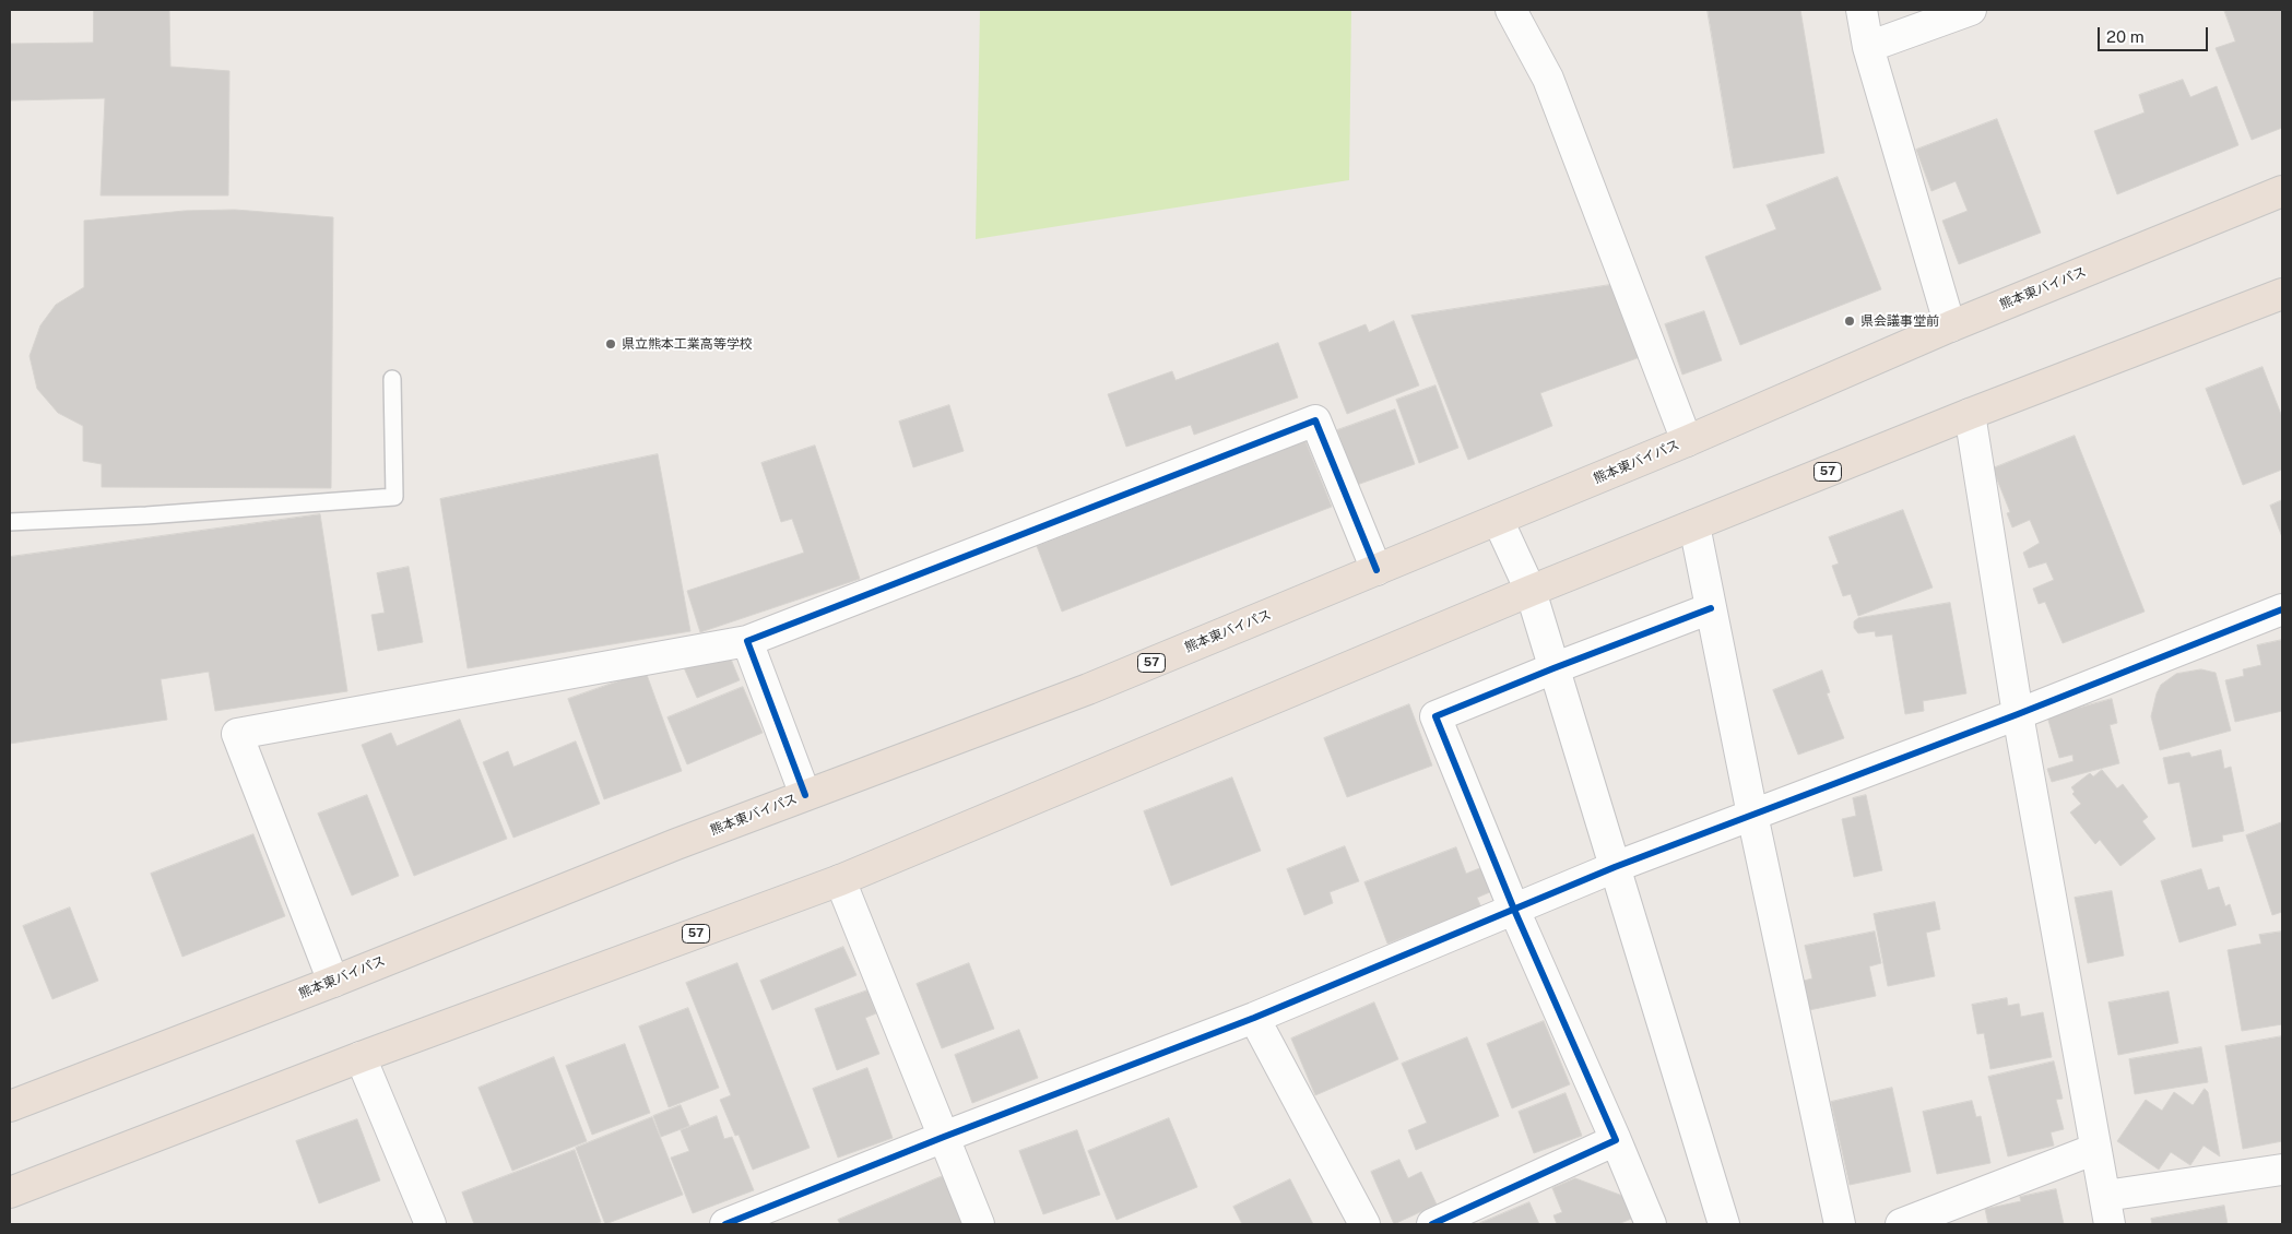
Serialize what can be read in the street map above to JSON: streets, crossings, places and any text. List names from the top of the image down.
{
  "streets": {
    "highway": ["熊本東バイパス", "57"]
  },
  "places": ["県会議事堂前", "県立熊本工業高等学校"],
  "scale_bar": "20 m"
}
